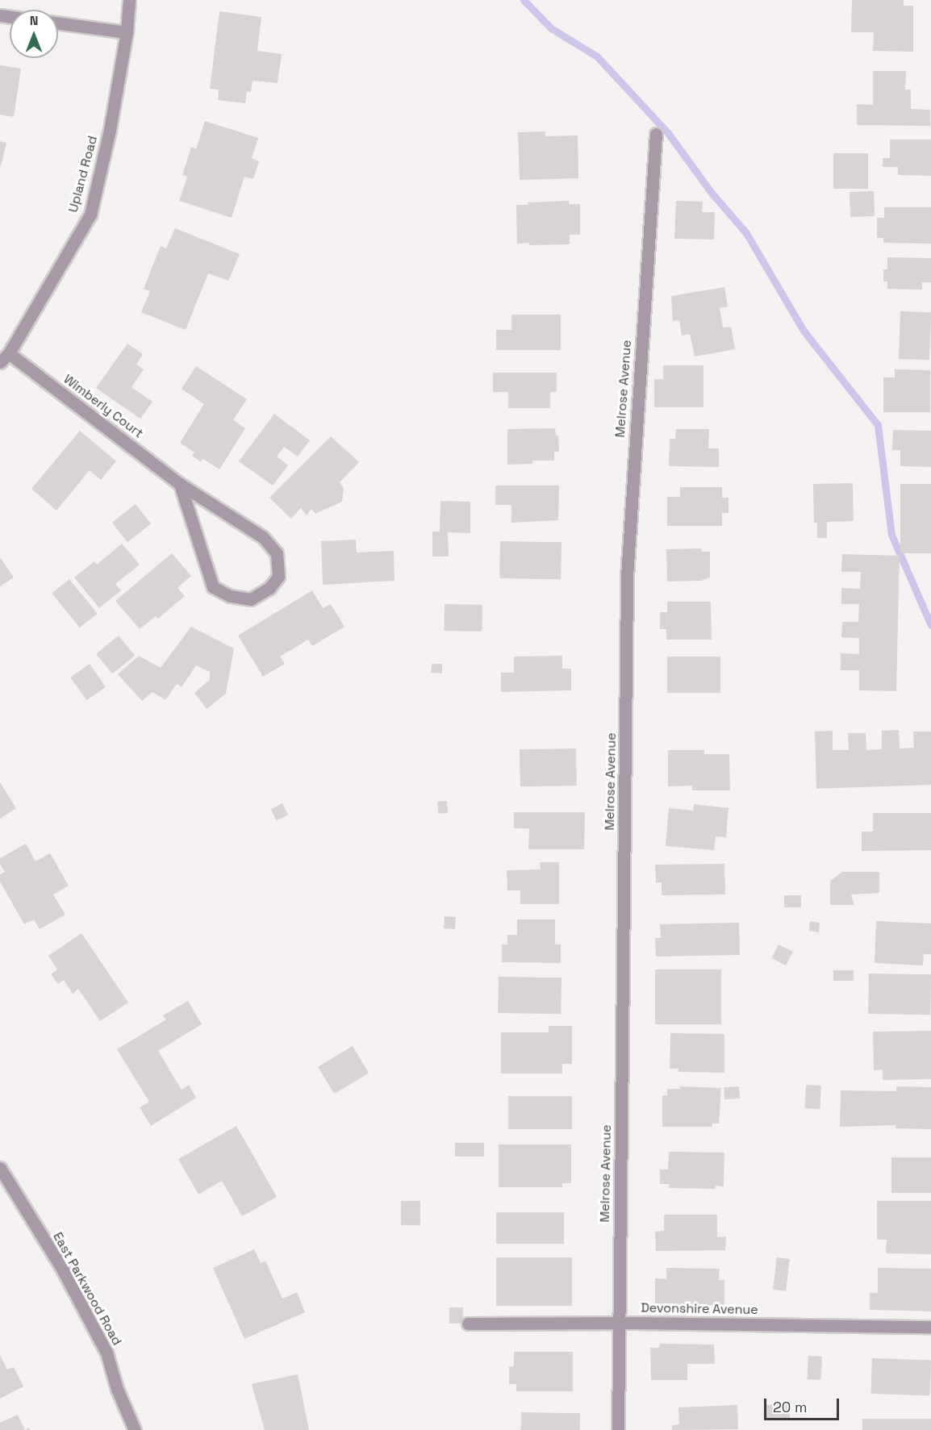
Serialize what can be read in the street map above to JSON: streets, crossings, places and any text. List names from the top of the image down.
{
  "streets": {
    "street": [
      "Upland Road",
      "Melrose Avenue",
      "Wimberly Court",
      "East Parkwood Road",
      "Devonshire Avenue"
    ]
  },
  "crossings": [
    ["Upland Road", "Wimberly Court"],
    ["Melrose Avenue", "Devonshire Avenue"]
  ],
  "scale_bar": "20 m",
  "north": "top"
}
